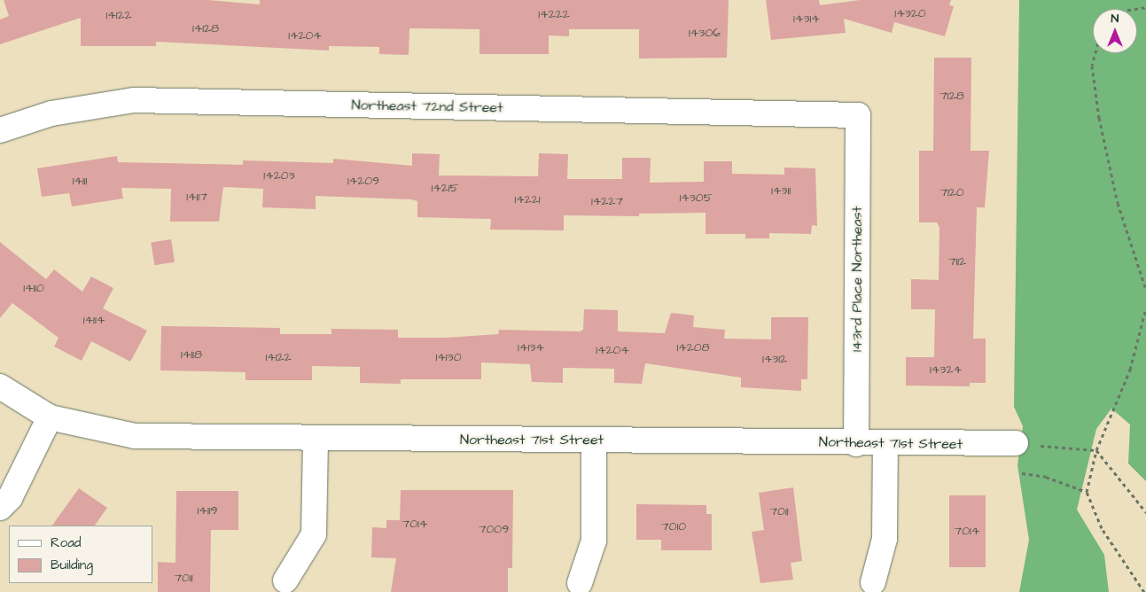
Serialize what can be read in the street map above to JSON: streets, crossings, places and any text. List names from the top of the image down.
{
  "streets": {
    "street": ["Northeast 72nd Street", "143rd Place Northeast", "Northeast 71st Street"]
  },
  "crossings": [
    ["Northeast 72nd Street", "143rd Place Northeast"],
    ["143rd Place Northeast", "Northeast 71st Street"]
  ],
  "house_numbers": [
    "14320",
    "14222",
    "14122",
    "14314",
    "14128",
    "14306",
    "14204",
    "7128",
    "14203",
    "14111",
    "14209",
    "14215",
    "14311",
    "7120",
    "14117",
    "14305",
    "14221",
    "14227",
    "7112",
    "14110",
    "14114",
    "14134",
    "14208",
    "14204",
    "14118",
    "14122",
    "14130",
    "14312",
    "14324",
    "14119",
    "7011",
    "7014",
    "7010",
    "7009",
    "7014",
    "7011"
  ],
  "legend": ["Road", "Building"],
  "north": "top"
}
